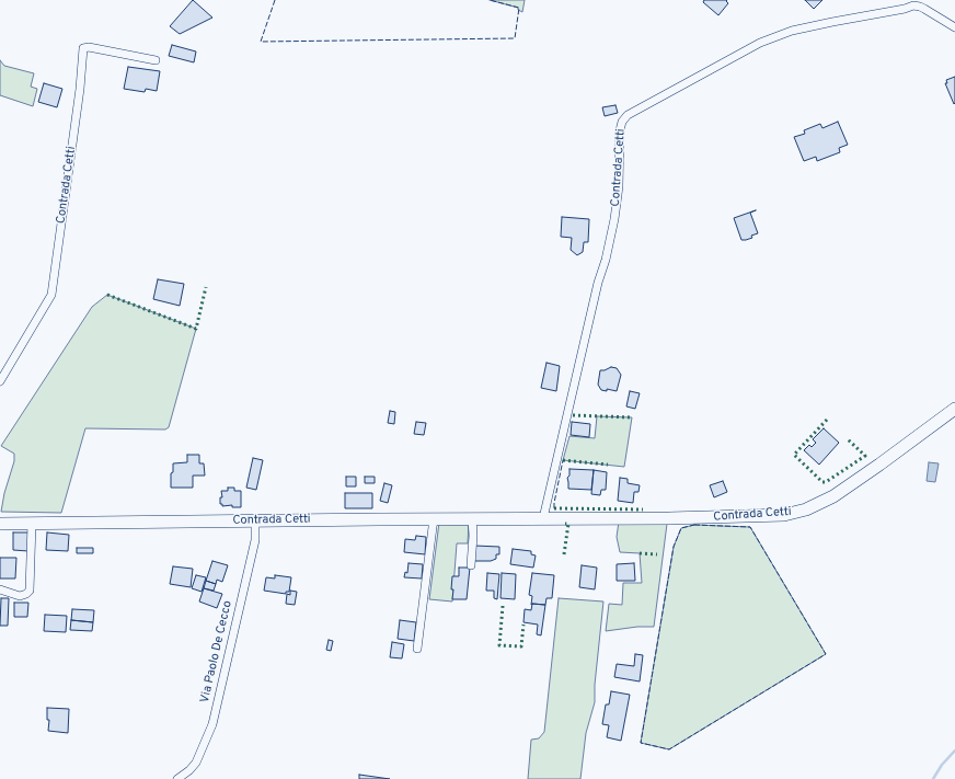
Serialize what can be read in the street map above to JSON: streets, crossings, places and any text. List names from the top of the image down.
{
  "streets": {
    "main road": ["Contrada Cetti"],
    "street": ["Via Paolo De Cecco"]
  },
  "crossings": [
    ["Contrada Cetti", "Via Paolo De Cecco"]
  ]
}
